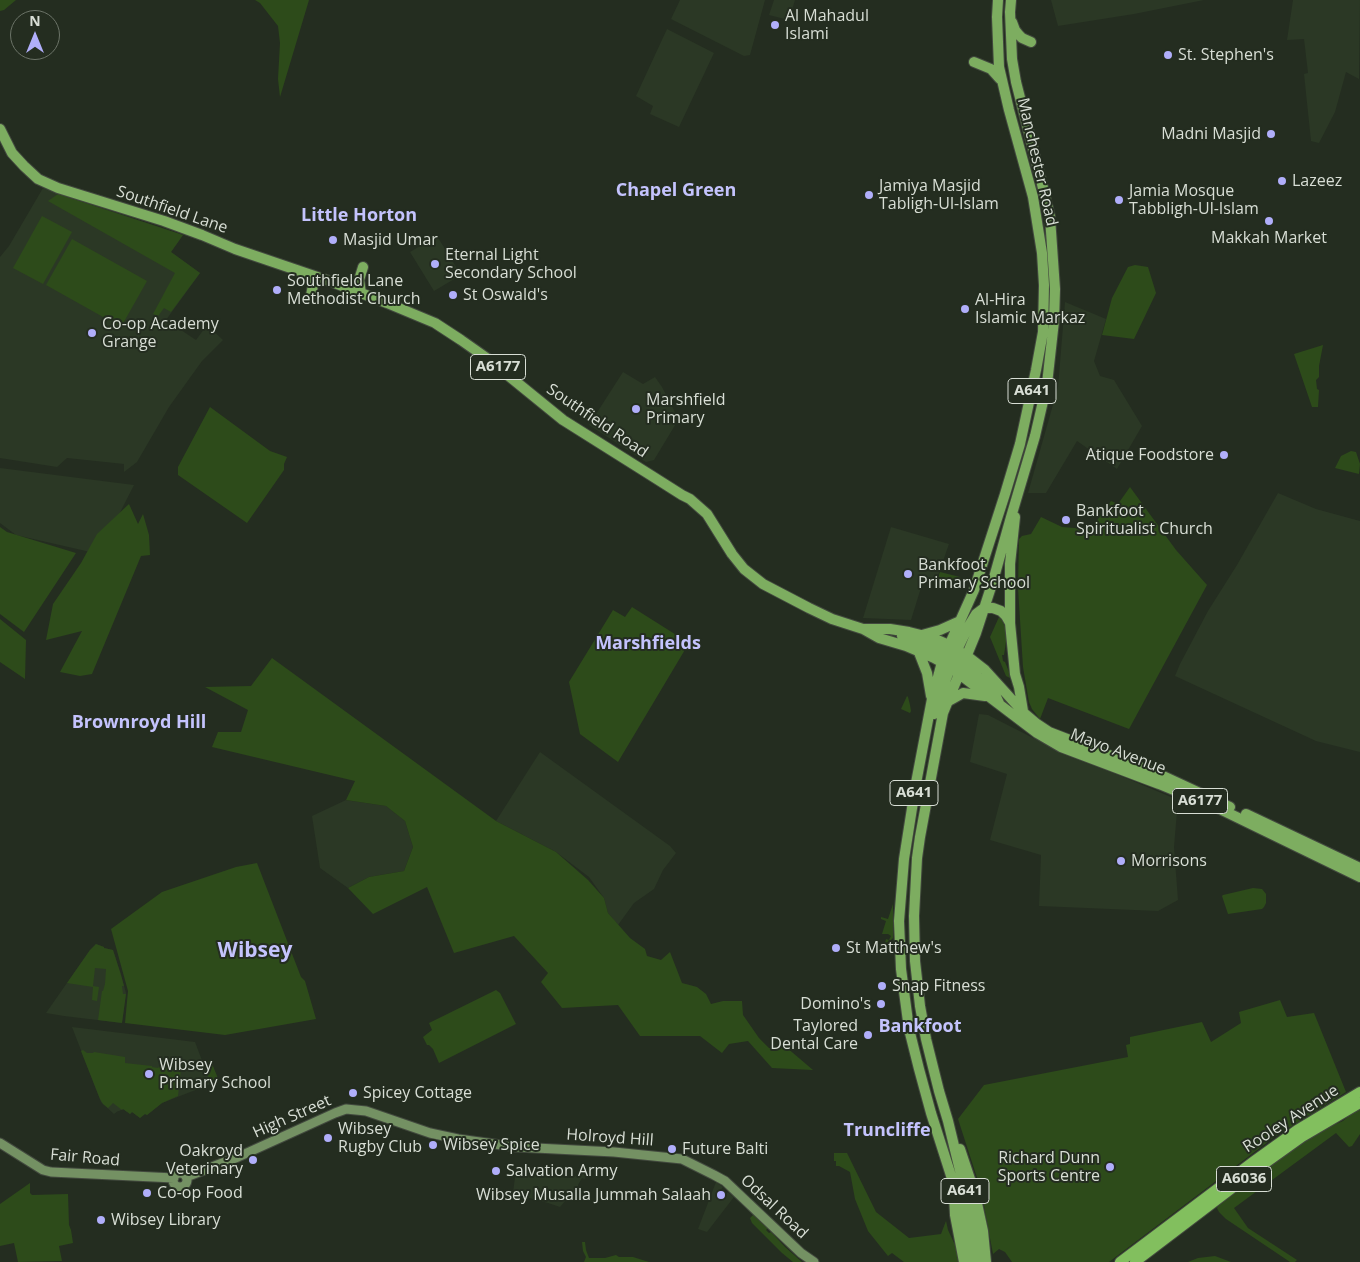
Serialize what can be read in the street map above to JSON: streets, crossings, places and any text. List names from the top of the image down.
{
  "streets": {
    "highway": ["Rooley Avenue", "A6036"],
    "main road": [
      "Manchester Road",
      "Southfield Lane",
      "A6177",
      "A641",
      "Southfield Road",
      "Mayo Avenue",
      "High Street",
      "Holroyd Hill",
      "Fair Road",
      "Odsal Road"
    ]
  },
  "crossings": [
    ["Manchester Road", "A6177"],
    ["Manchester Road", "Mayo Avenue"],
    ["Southfield Lane", "Southfield Road"],
    ["A6177", "Southfield Road"],
    ["A6177", "Mayo Avenue"],
    ["High Street", "Holroyd Hill"],
    ["High Street", "Fair Road"],
    ["Holroyd Hill", "Odsal Road"]
  ],
  "districts": [
    "Chapel Green",
    "Little Horton",
    "Marshfields",
    "Brownroyd Hill",
    "Wibsey",
    "Bankfoot",
    "Truncliffe"
  ],
  "places": [
    "Al Mahadul Islami",
    "St. Stephen's",
    "Madni Masjid",
    "Lazeez",
    "Jamiya Masjid Tabligh-Ul-Islam",
    "Jamia Mosque Tabbligh-Ul-Islam",
    "Makkah Market",
    "Masjid Umar",
    "Eternal Light Secondary School",
    "Southfield Lane Methodist Church",
    "St Oswald's",
    "Al-Hira Islamic Markaz",
    "Co-op Academy Grange",
    "Marshfield Primary",
    "Atique Foodstore",
    "Bankfoot Spiritualist Church",
    "Bankfoot Primary School",
    "Morrisons",
    "St Matthew's",
    "Snap Fitness",
    "Domino's",
    "Taylored Dental Care",
    "Wibsey Primary School",
    "Spicey Cottage",
    "Wibsey Rugby Club",
    "Wibsey Spice",
    "Future Balti",
    "Oakroyd Veterinary",
    "Richard Dunn Sports Centre",
    "Salvation Army",
    "Co-op Food",
    "Wibsey Musalla Jummah Salaah",
    "Wibsey Library"
  ],
  "north": "top"
}
